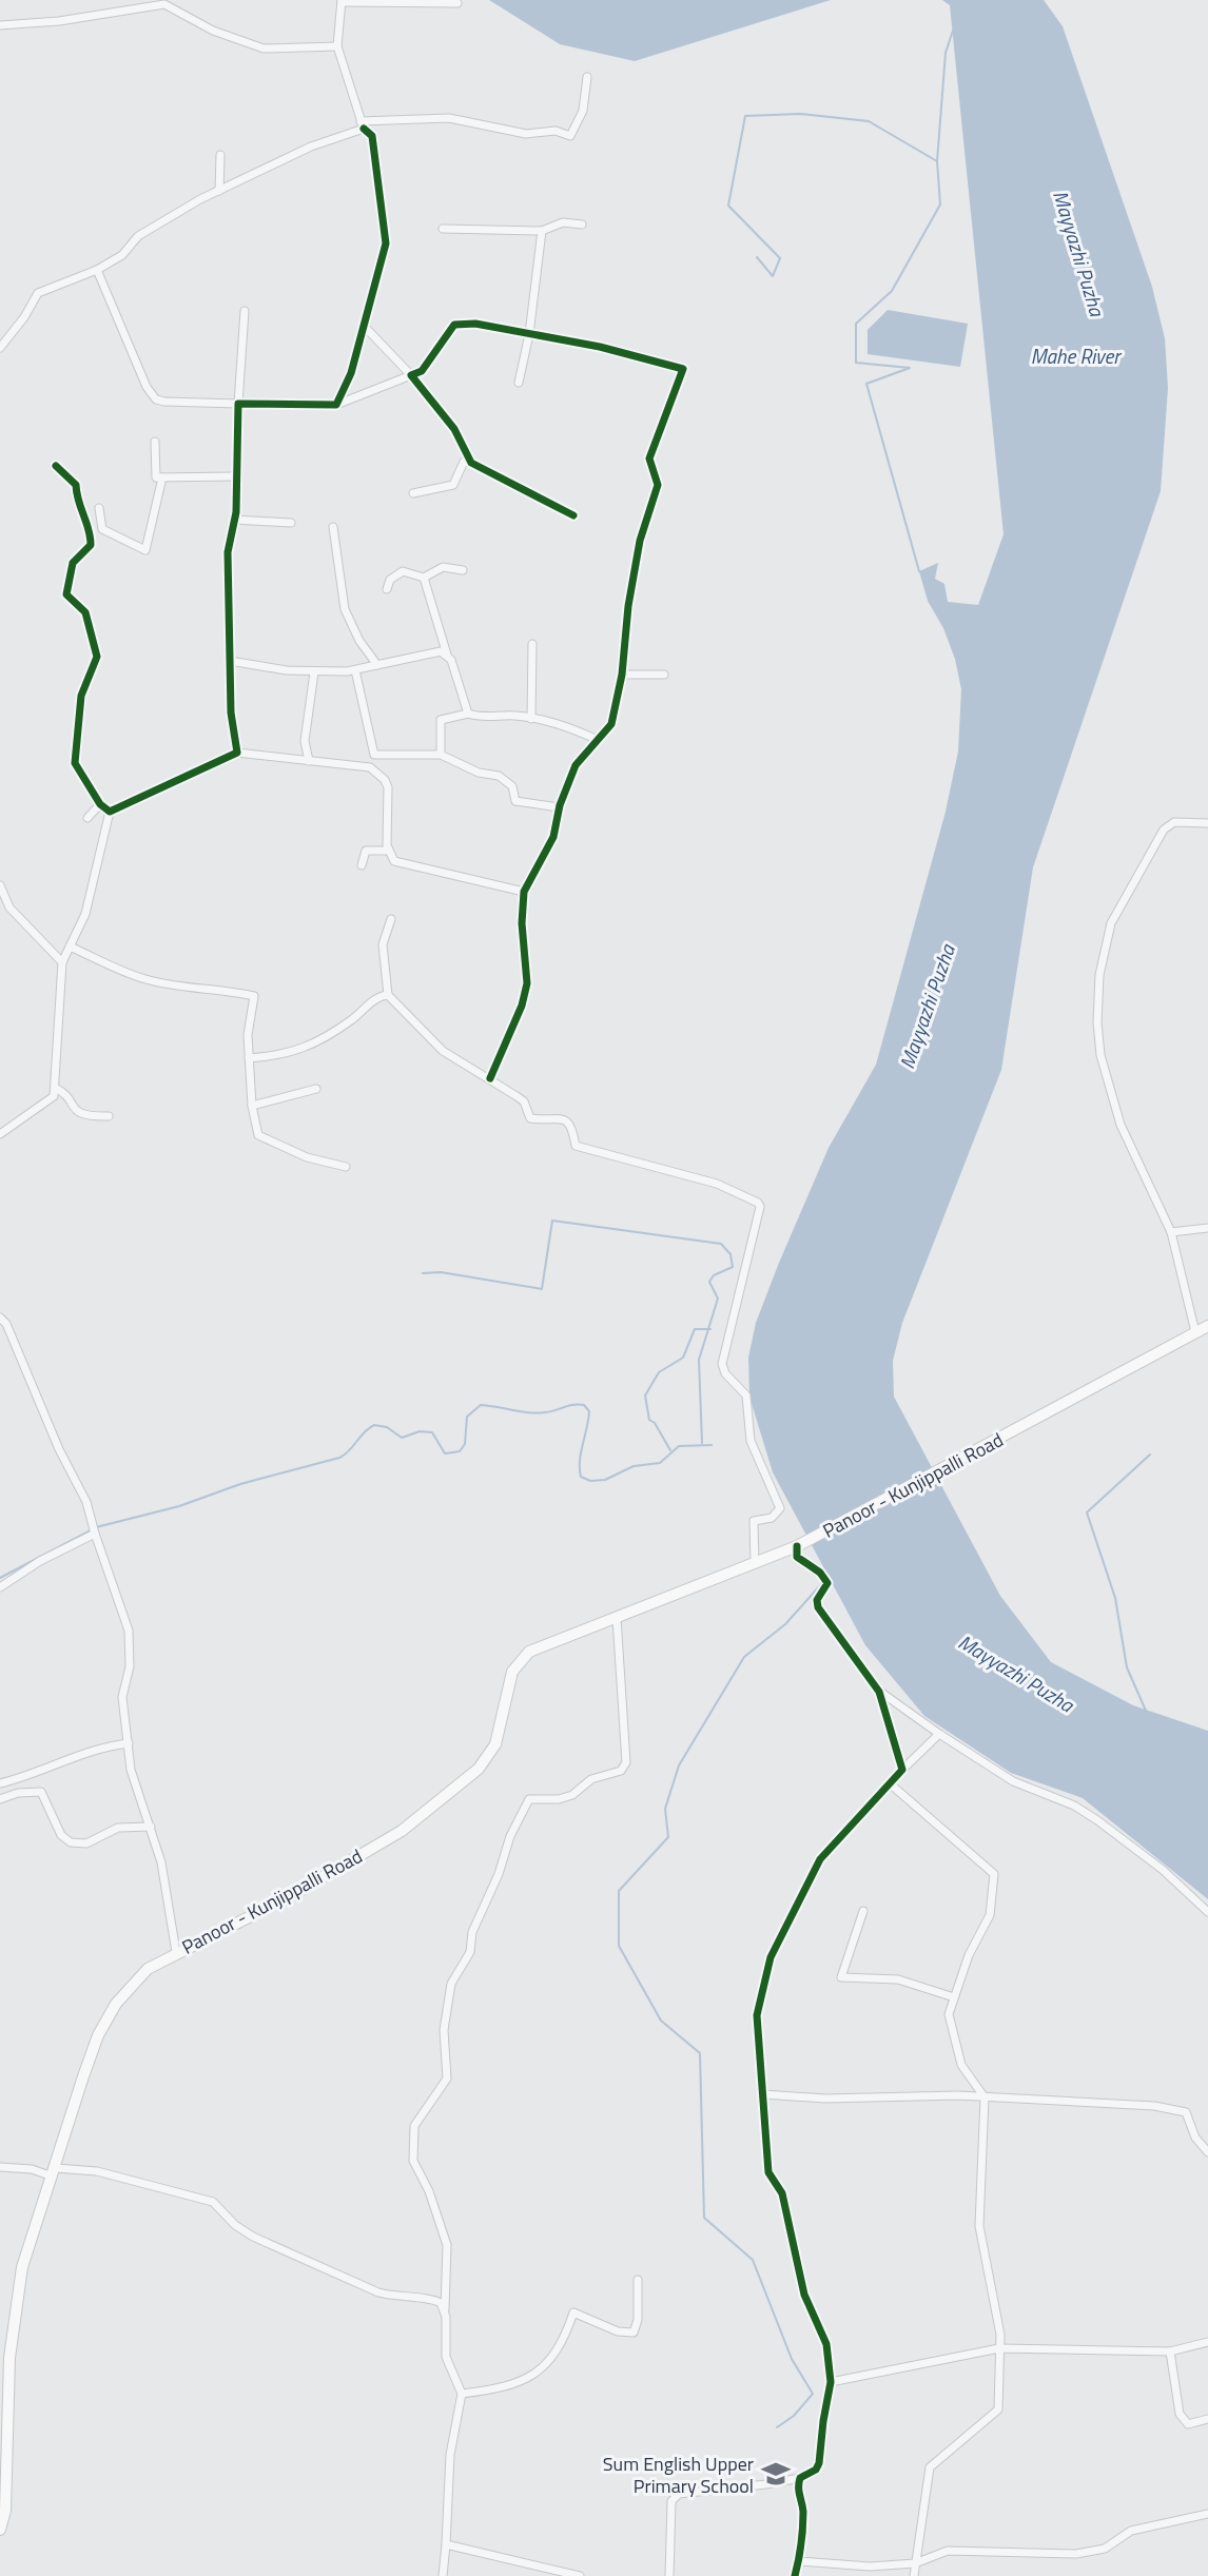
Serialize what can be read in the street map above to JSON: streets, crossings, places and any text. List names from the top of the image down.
{
  "streets": {
    "main road": ["Panoor - Kunjippalli Road"]
  },
  "water": ["Mayyazhi Puzha", "Mahe River"],
  "places": {
    "school or university": ["Sum English Upper Primary School"]
  }
}
